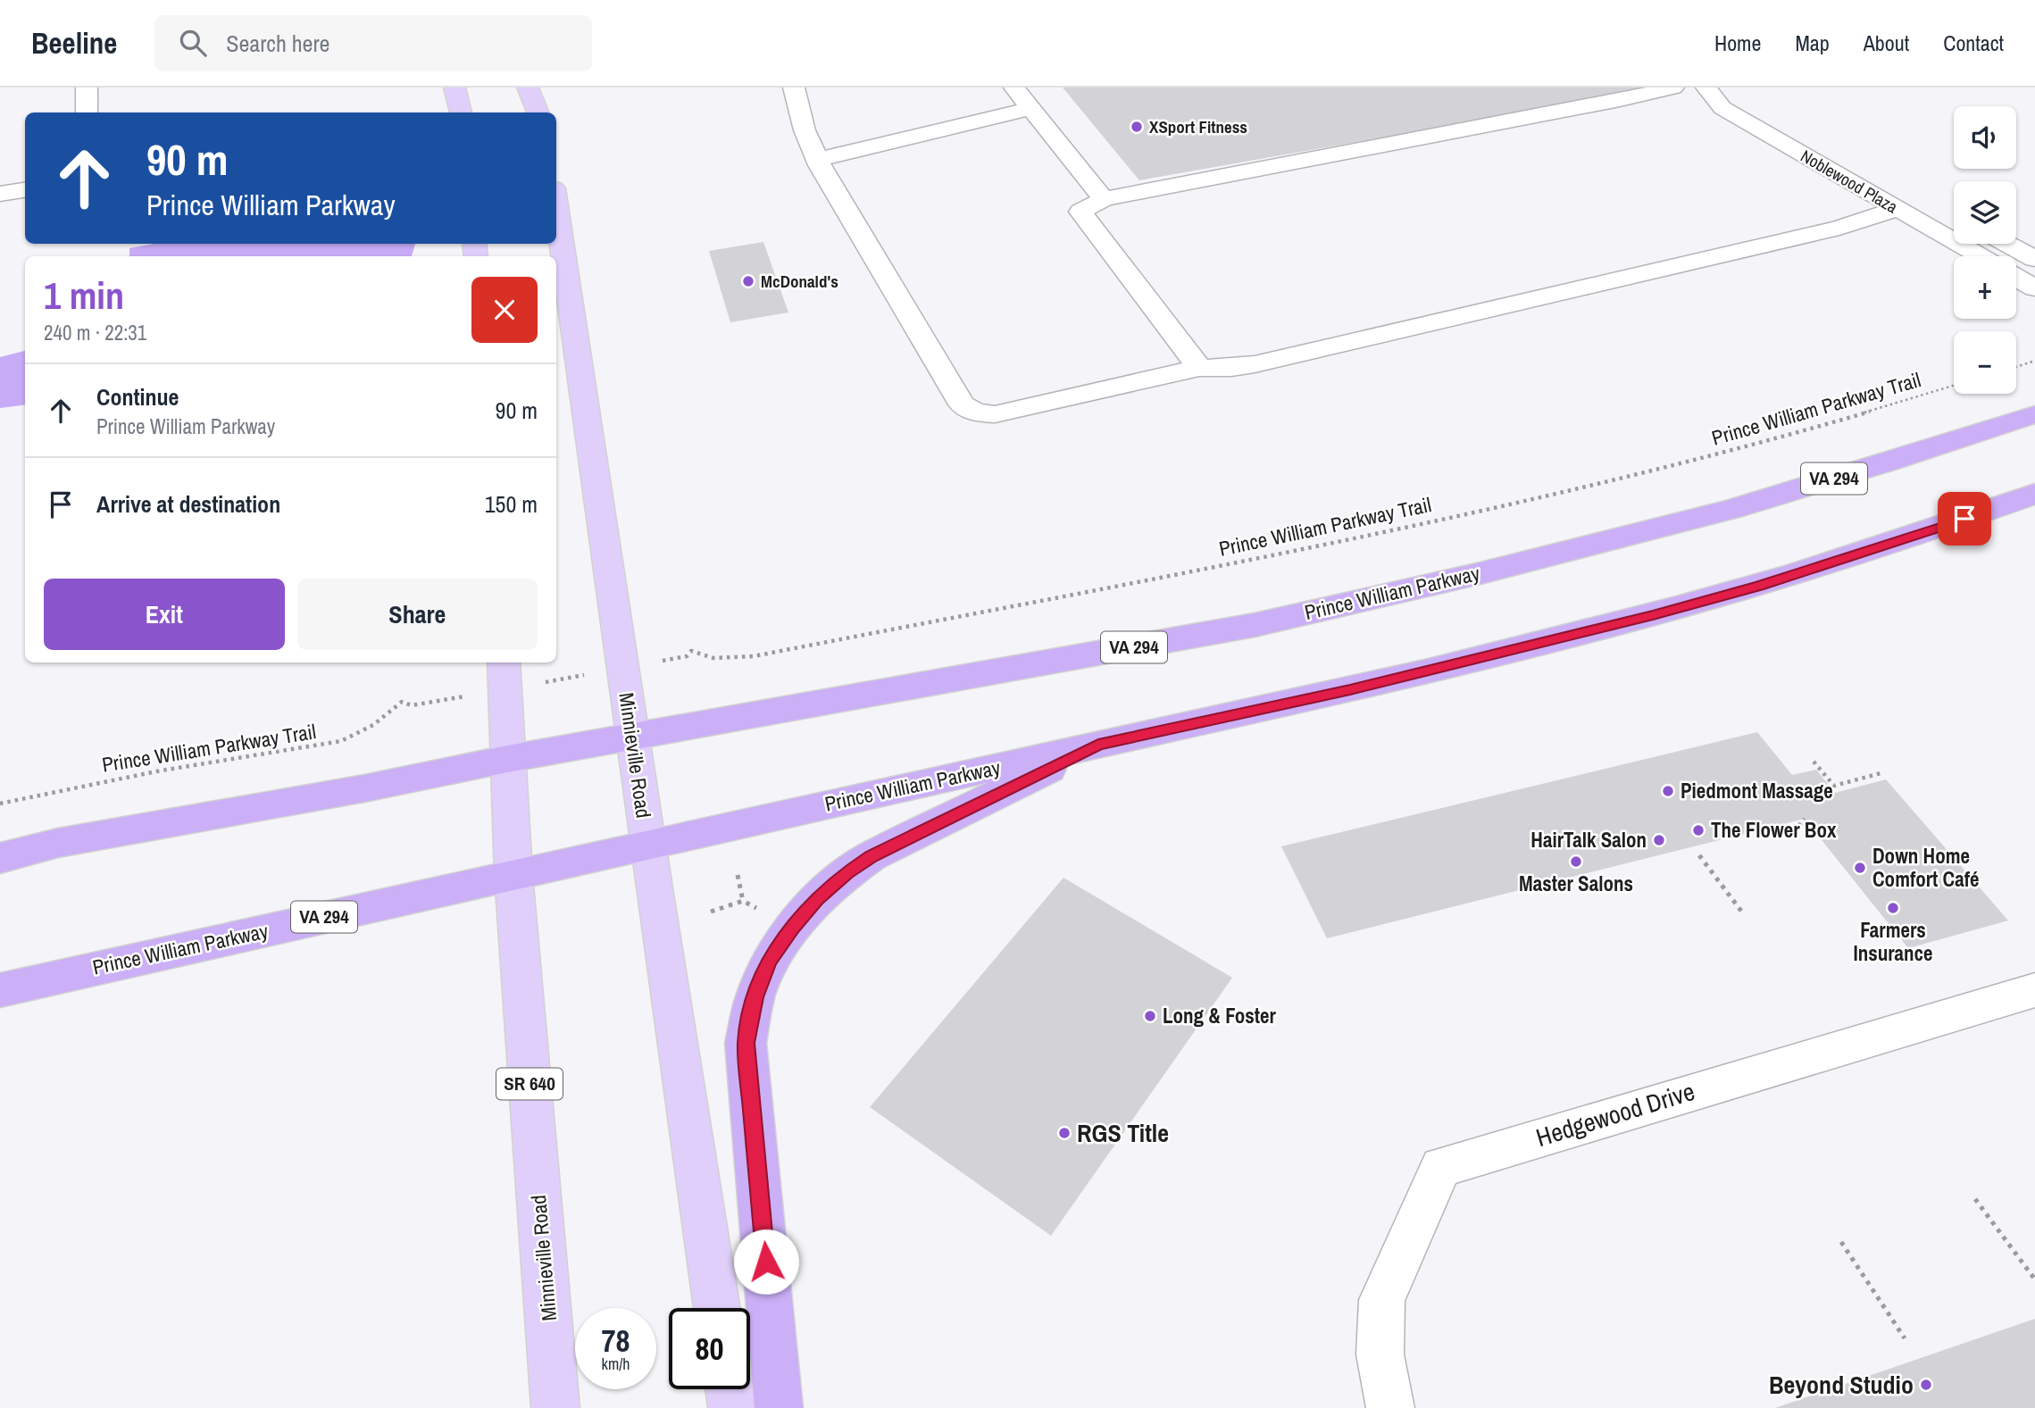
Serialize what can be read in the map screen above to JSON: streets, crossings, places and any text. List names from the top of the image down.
{
  "streets": {
    "highway": ["VA 294", "Prince William Parkway"],
    "main road": ["Minnieville Road", "SR 640"],
    "street": ["Noblewood Plaza", "Hedgewood Drive"],
    "path": ["Prince William Parkway Trail"]
  },
  "crossings": [
    ["Prince William Parkway", "Minnieville Road"]
  ],
  "places": [
    "XSport Fitness",
    "McDonald's",
    "Piedmont Massage",
    "The Flower Box",
    "HairTalk Salon",
    "Master Salons",
    "Down Home Comfort Café",
    "Farmers Insurance",
    "Long & Foster",
    "RGS Title",
    "Beyond Studio"
  ],
  "page": {
    "header": "Beeline",
    "search": "Search here",
    "nav": [
      "Home",
      "Map",
      "About",
      "Contact"
    ],
    "map_buttons": ["+", "−"],
    "turn": ["90 m", "Prince William Parkway"],
    "heading": ["1 min", "240 m · 22:31"],
    "list": [
      {
        "name": "Continue",
        "note": "Prince William Parkway",
        "value": "90 m"
      },
      {
        "name": "Arrive at destination",
        "value": "150 m"
      }
    ],
    "buttons": ["Exit", "Share"],
    "speed": "78 km/h",
    "limit": "80"
  }
}
